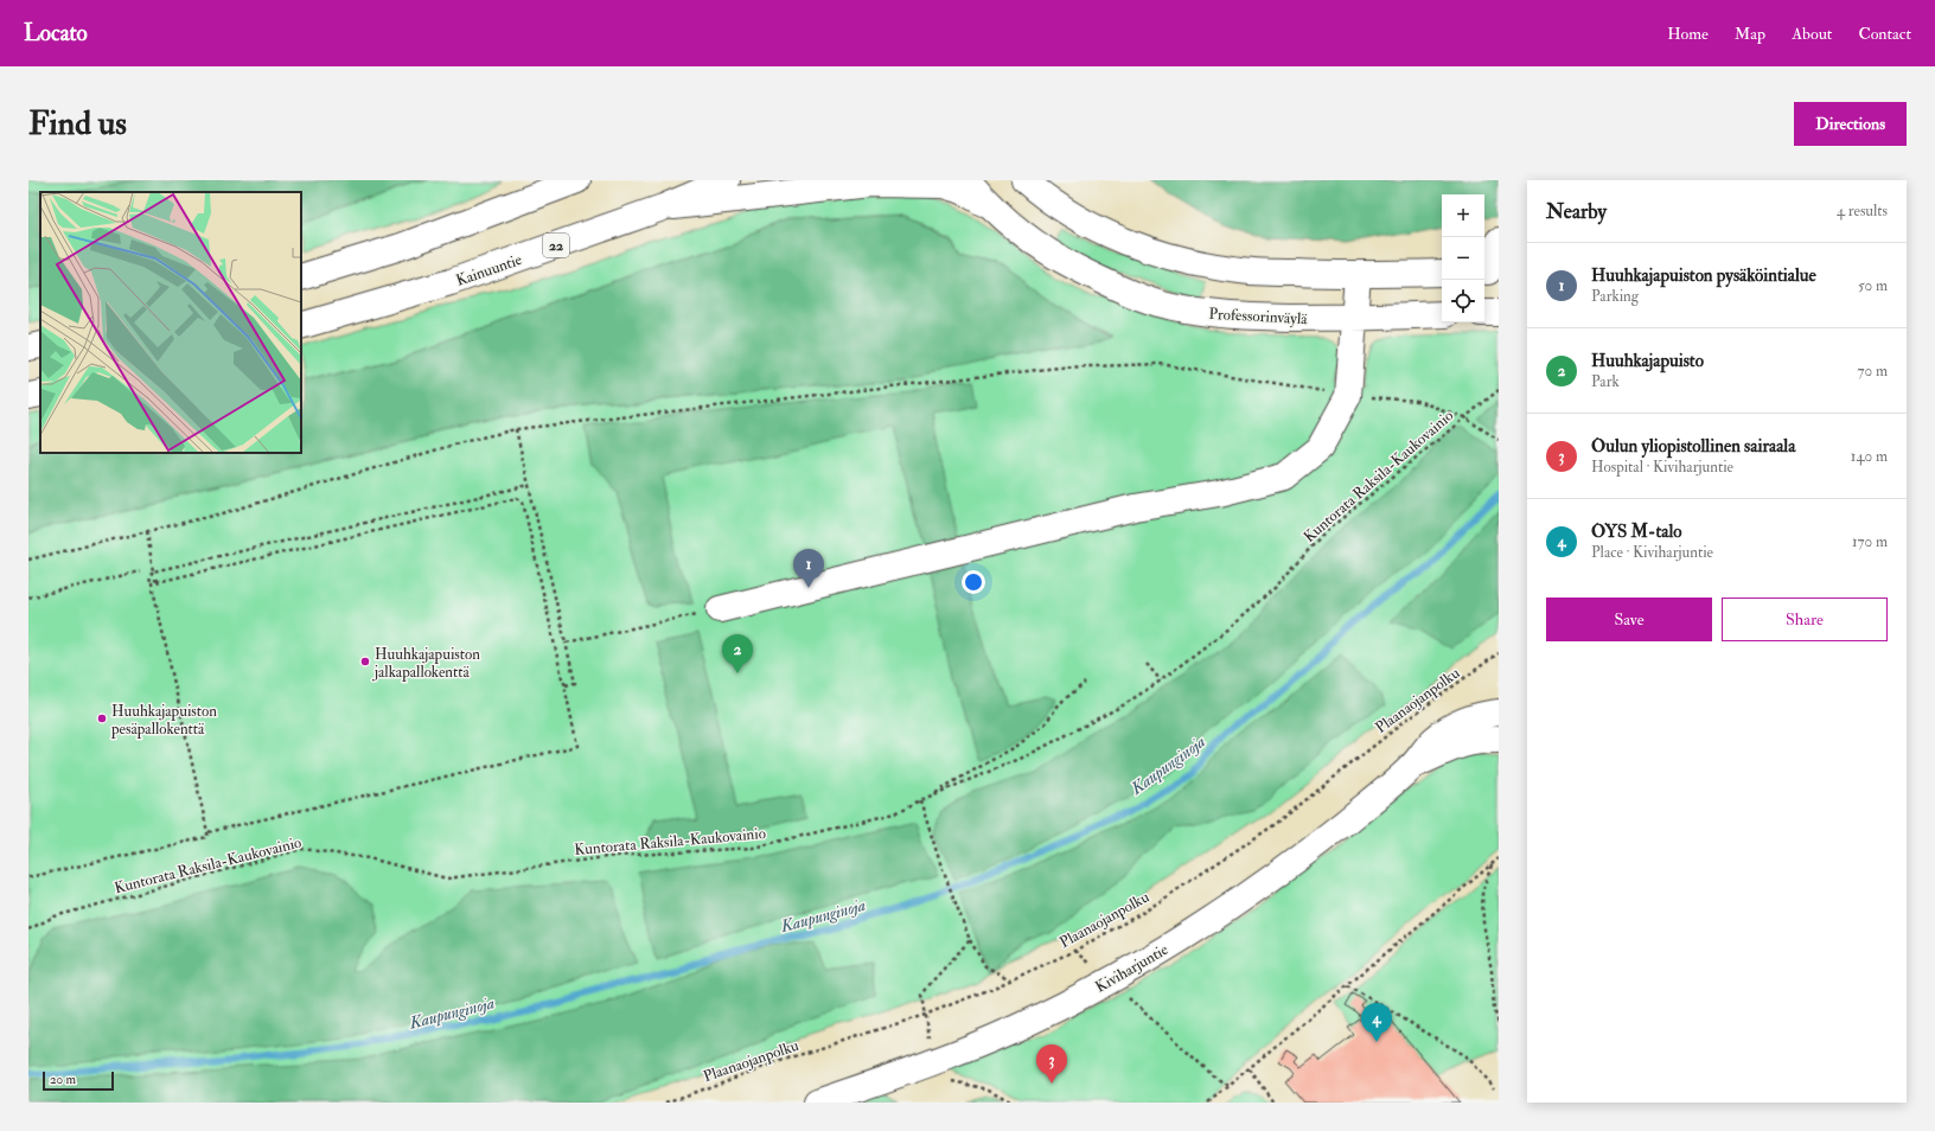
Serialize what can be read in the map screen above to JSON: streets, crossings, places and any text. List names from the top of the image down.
{
  "streets": {
    "main road": [
      "22",
      "Kainuuntie",
      "Professorinväylä",
      "Kiviharjuntie"
    ],
    "path": ["Kuntorata Raksila-Kaukovainio", "Plaanaojanpolku"]
  },
  "water": ["Kaupunginoja"],
  "places": ["Huuhkajapuiston jalkapallokenttä", "Huuhkajapuiston pesäpallokenttä"],
  "scale_bar": "20 m",
  "page": {
    "header": "Locato",
    "nav": [
      "Home",
      "Map",
      "About",
      "Contact"
    ],
    "buttons": [
      "Directions",
      ["Save", "Share"]
    ],
    "title": "Find us",
    "heading": ["Nearby", "4 results"],
    "map_buttons": ["+", "−"],
    "list": [
      {
        "mark": "1",
        "name": "Huuhkajapuiston pysäköintialue",
        "note": "Parking",
        "value": "50 m"
      },
      {
        "mark": "2",
        "name": "Huuhkajapuisto",
        "note": "Park",
        "value": "70 m"
      },
      {
        "mark": "3",
        "name": "Oulun yliopistollinen sairaala",
        "note": "Hospital · Kiviharjuntie",
        "value": "140 m"
      },
      {
        "mark": "4",
        "name": "OYS M-talo",
        "note": "Place · Kiviharjuntie",
        "value": "170 m"
      }
    ],
    "pins": [
      "1",
      "2",
      "4",
      "3"
    ],
    "scale": "20 m"
  }
}
